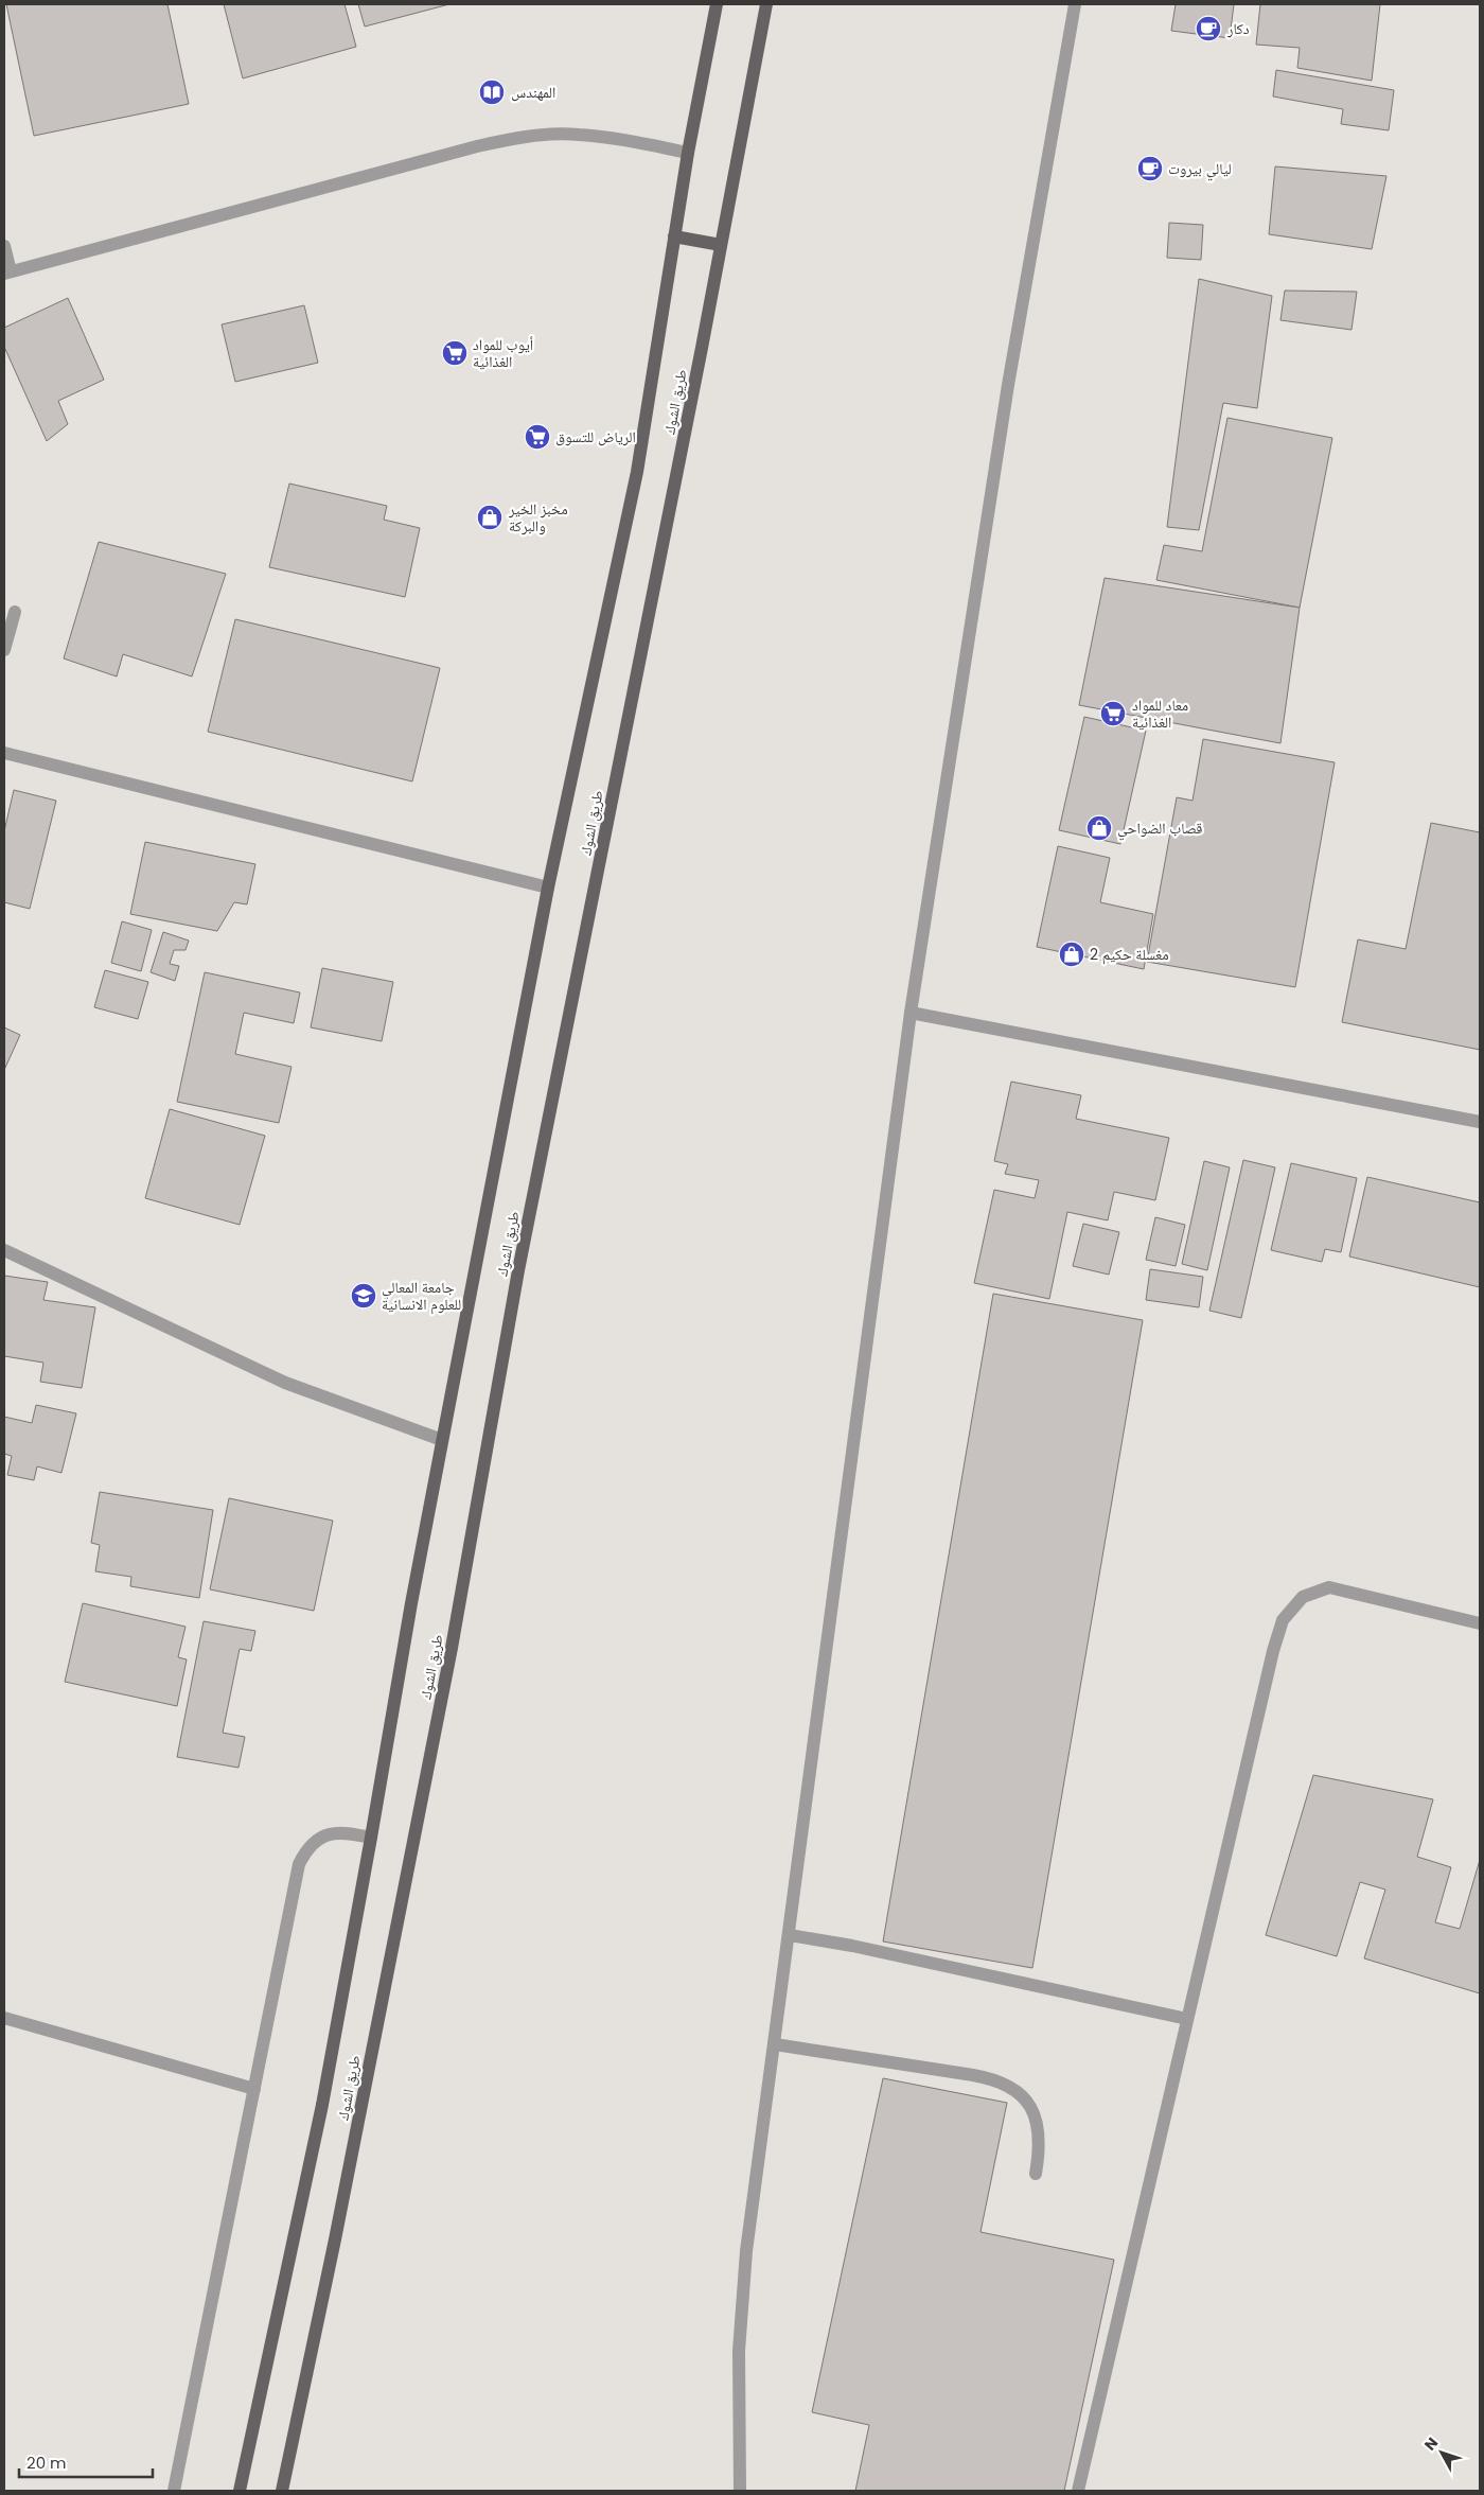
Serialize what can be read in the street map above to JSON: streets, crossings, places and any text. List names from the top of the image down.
{
  "streets": {
    "main road": ["طريق الشوك"]
  },
  "places": {
    "cafe": ["دكار", "ليالي بيروت"],
    "library": ["المهندس"],
    "supermarket": ["أيوب للمواد الغذائية", "الرياض للتسوق", "معاد للمواد الغذائية"],
    "shop": ["مخبز الخير والبركة", "قصاب الضواحي", "مغسلة حكيم 2"],
    "school or university": ["جامعة المعالي للعلوم الانسانية"]
  },
  "scale_bar": "20 m",
  "north": "top left"
}
